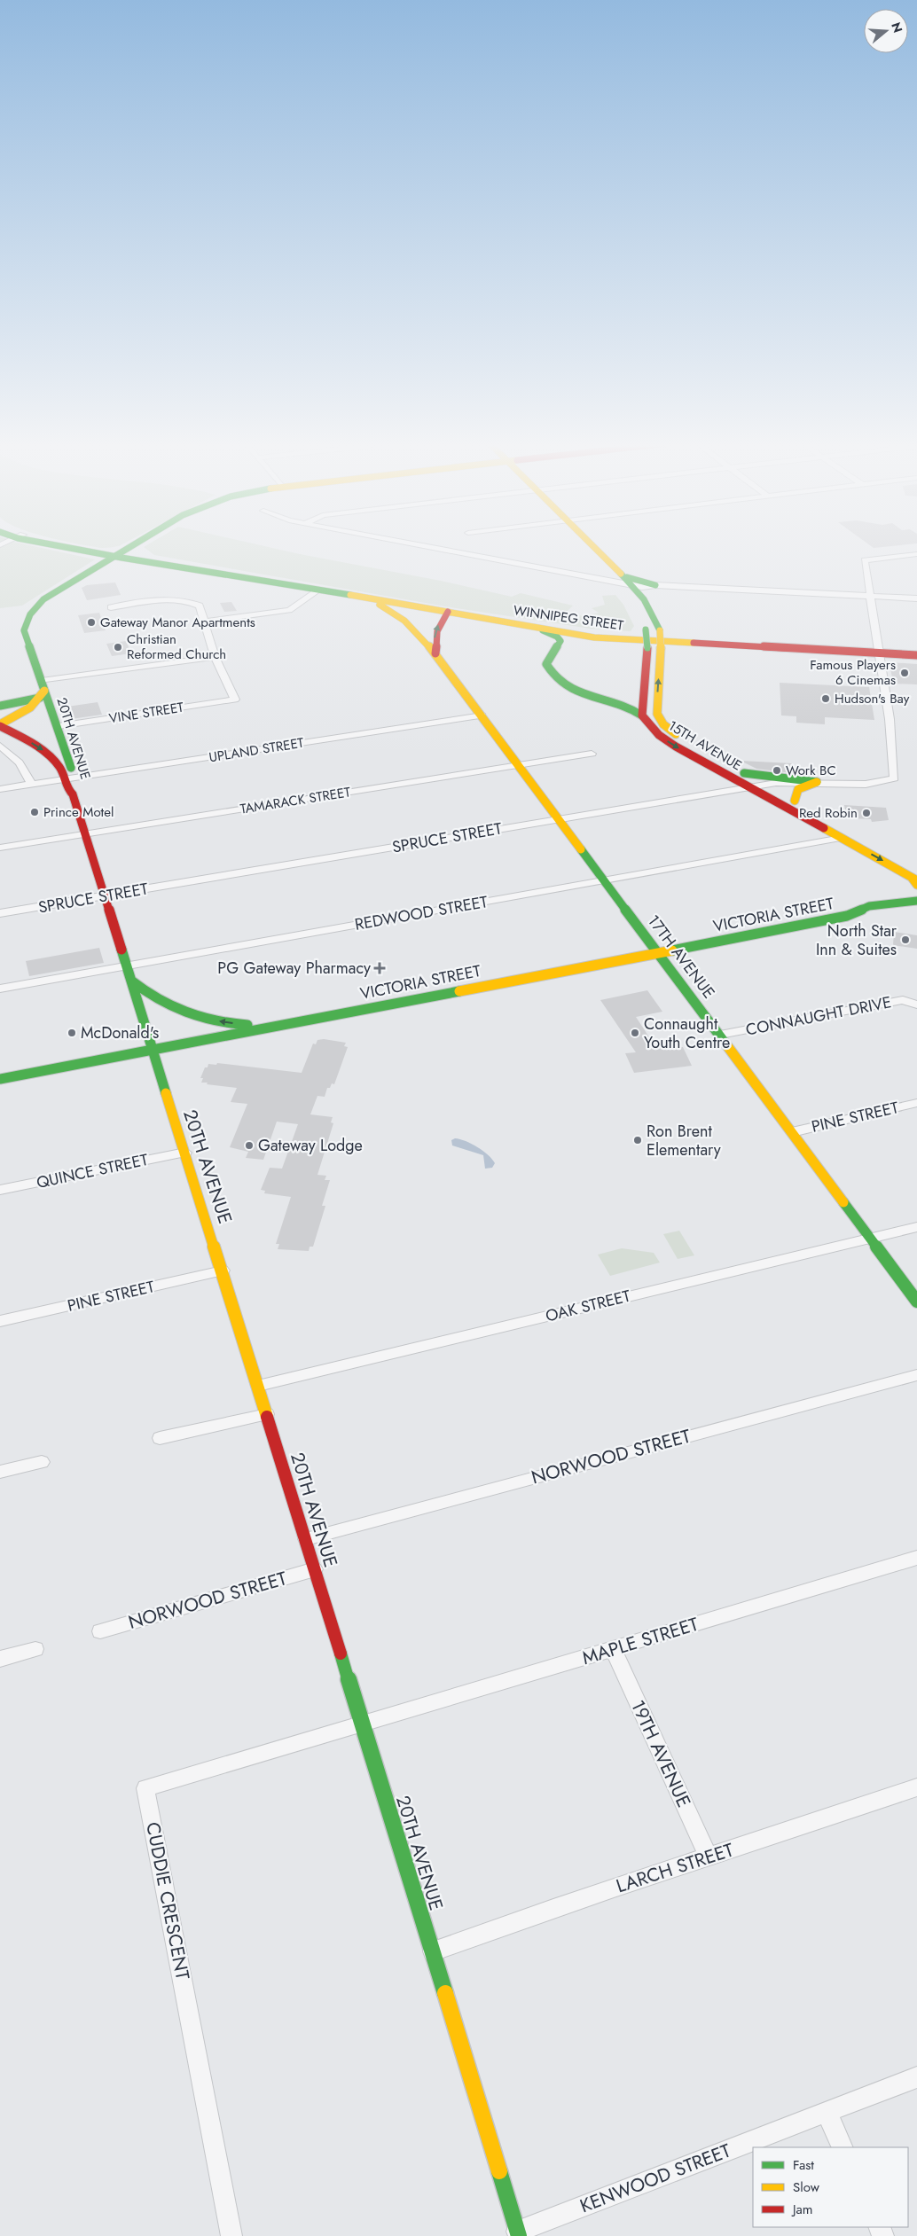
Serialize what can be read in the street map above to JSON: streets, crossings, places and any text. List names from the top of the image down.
{
  "streets": {
    "main road": [
      "WINNIPEG STREET",
      "20TH AVENUE",
      "15TH AVENUE",
      "VICTORIA STREET",
      "17TH AVENUE"
    ],
    "street": [
      "VINE STREET",
      "UPLAND STREET",
      "TAMARACK STREET",
      "SPRUCE STREET",
      "REDWOOD STREET",
      "CONNAUGHT DRIVE",
      "PINE STREET",
      "QUINCE STREET",
      "OAK STREET",
      "NORWOOD STREET",
      "MAPLE STREET",
      "19TH AVENUE",
      "LARCH STREET",
      "CUDDIE CRESCENT",
      "KENWOOD STREET"
    ]
  },
  "crossings": [
    ["WINNIPEG STREET", "20TH AVENUE"],
    ["WINNIPEG STREET", "SPRUCE STREET"],
    ["WINNIPEG STREET", "17TH AVENUE"],
    ["VINE STREET", "20TH AVENUE"],
    ["20TH AVENUE", "UPLAND STREET"],
    ["20TH AVENUE", "TAMARACK STREET"],
    ["20TH AVENUE", "SPRUCE STREET"],
    ["20TH AVENUE", "REDWOOD STREET"],
    ["20TH AVENUE", "VICTORIA STREET"],
    ["20TH AVENUE", "PINE STREET"],
    ["20TH AVENUE", "QUINCE STREET"],
    ["20TH AVENUE", "OAK STREET"],
    ["20TH AVENUE", "NORWOOD STREET"],
    ["20TH AVENUE", "MAPLE STREET"],
    ["20TH AVENUE", "LARCH STREET"],
    ["20TH AVENUE", "CUDDIE CRESCENT"],
    ["20TH AVENUE", "KENWOOD STREET"],
    ["15TH AVENUE", "SPRUCE STREET"],
    ["15TH AVENUE", "REDWOOD STREET"],
    ["UPLAND STREET", "17TH AVENUE"],
    ["TAMARACK STREET", "17TH AVENUE"],
    ["SPRUCE STREET", "17TH AVENUE"],
    ["REDWOOD STREET", "17TH AVENUE"],
    ["VICTORIA STREET", "17TH AVENUE"],
    ["17TH AVENUE", "CONNAUGHT DRIVE"],
    ["17TH AVENUE", "PINE STREET"],
    ["17TH AVENUE", "OAK STREET"],
    ["MAPLE STREET", "19TH AVENUE"],
    ["MAPLE STREET", "CUDDIE CRESCENT"],
    ["19TH AVENUE", "LARCH STREET"]
  ],
  "places": {
    "other": [
      "Gateway Manor Apartments",
      "Christian Reformed Church",
      "Famous Players 6 Cinemas",
      "Hudson's Bay",
      "Work BC",
      "Prince Motel",
      "Red Robin",
      "North Star Inn & Suites",
      "McDonald's",
      "Connaught Youth Centre",
      "Ron Brent Elementary",
      "Gateway Lodge"
    ],
    "health": ["PG Gateway Pharmacy"]
  },
  "legend": ["Fast", "Slow", "Jam"],
  "north": "right"
}
